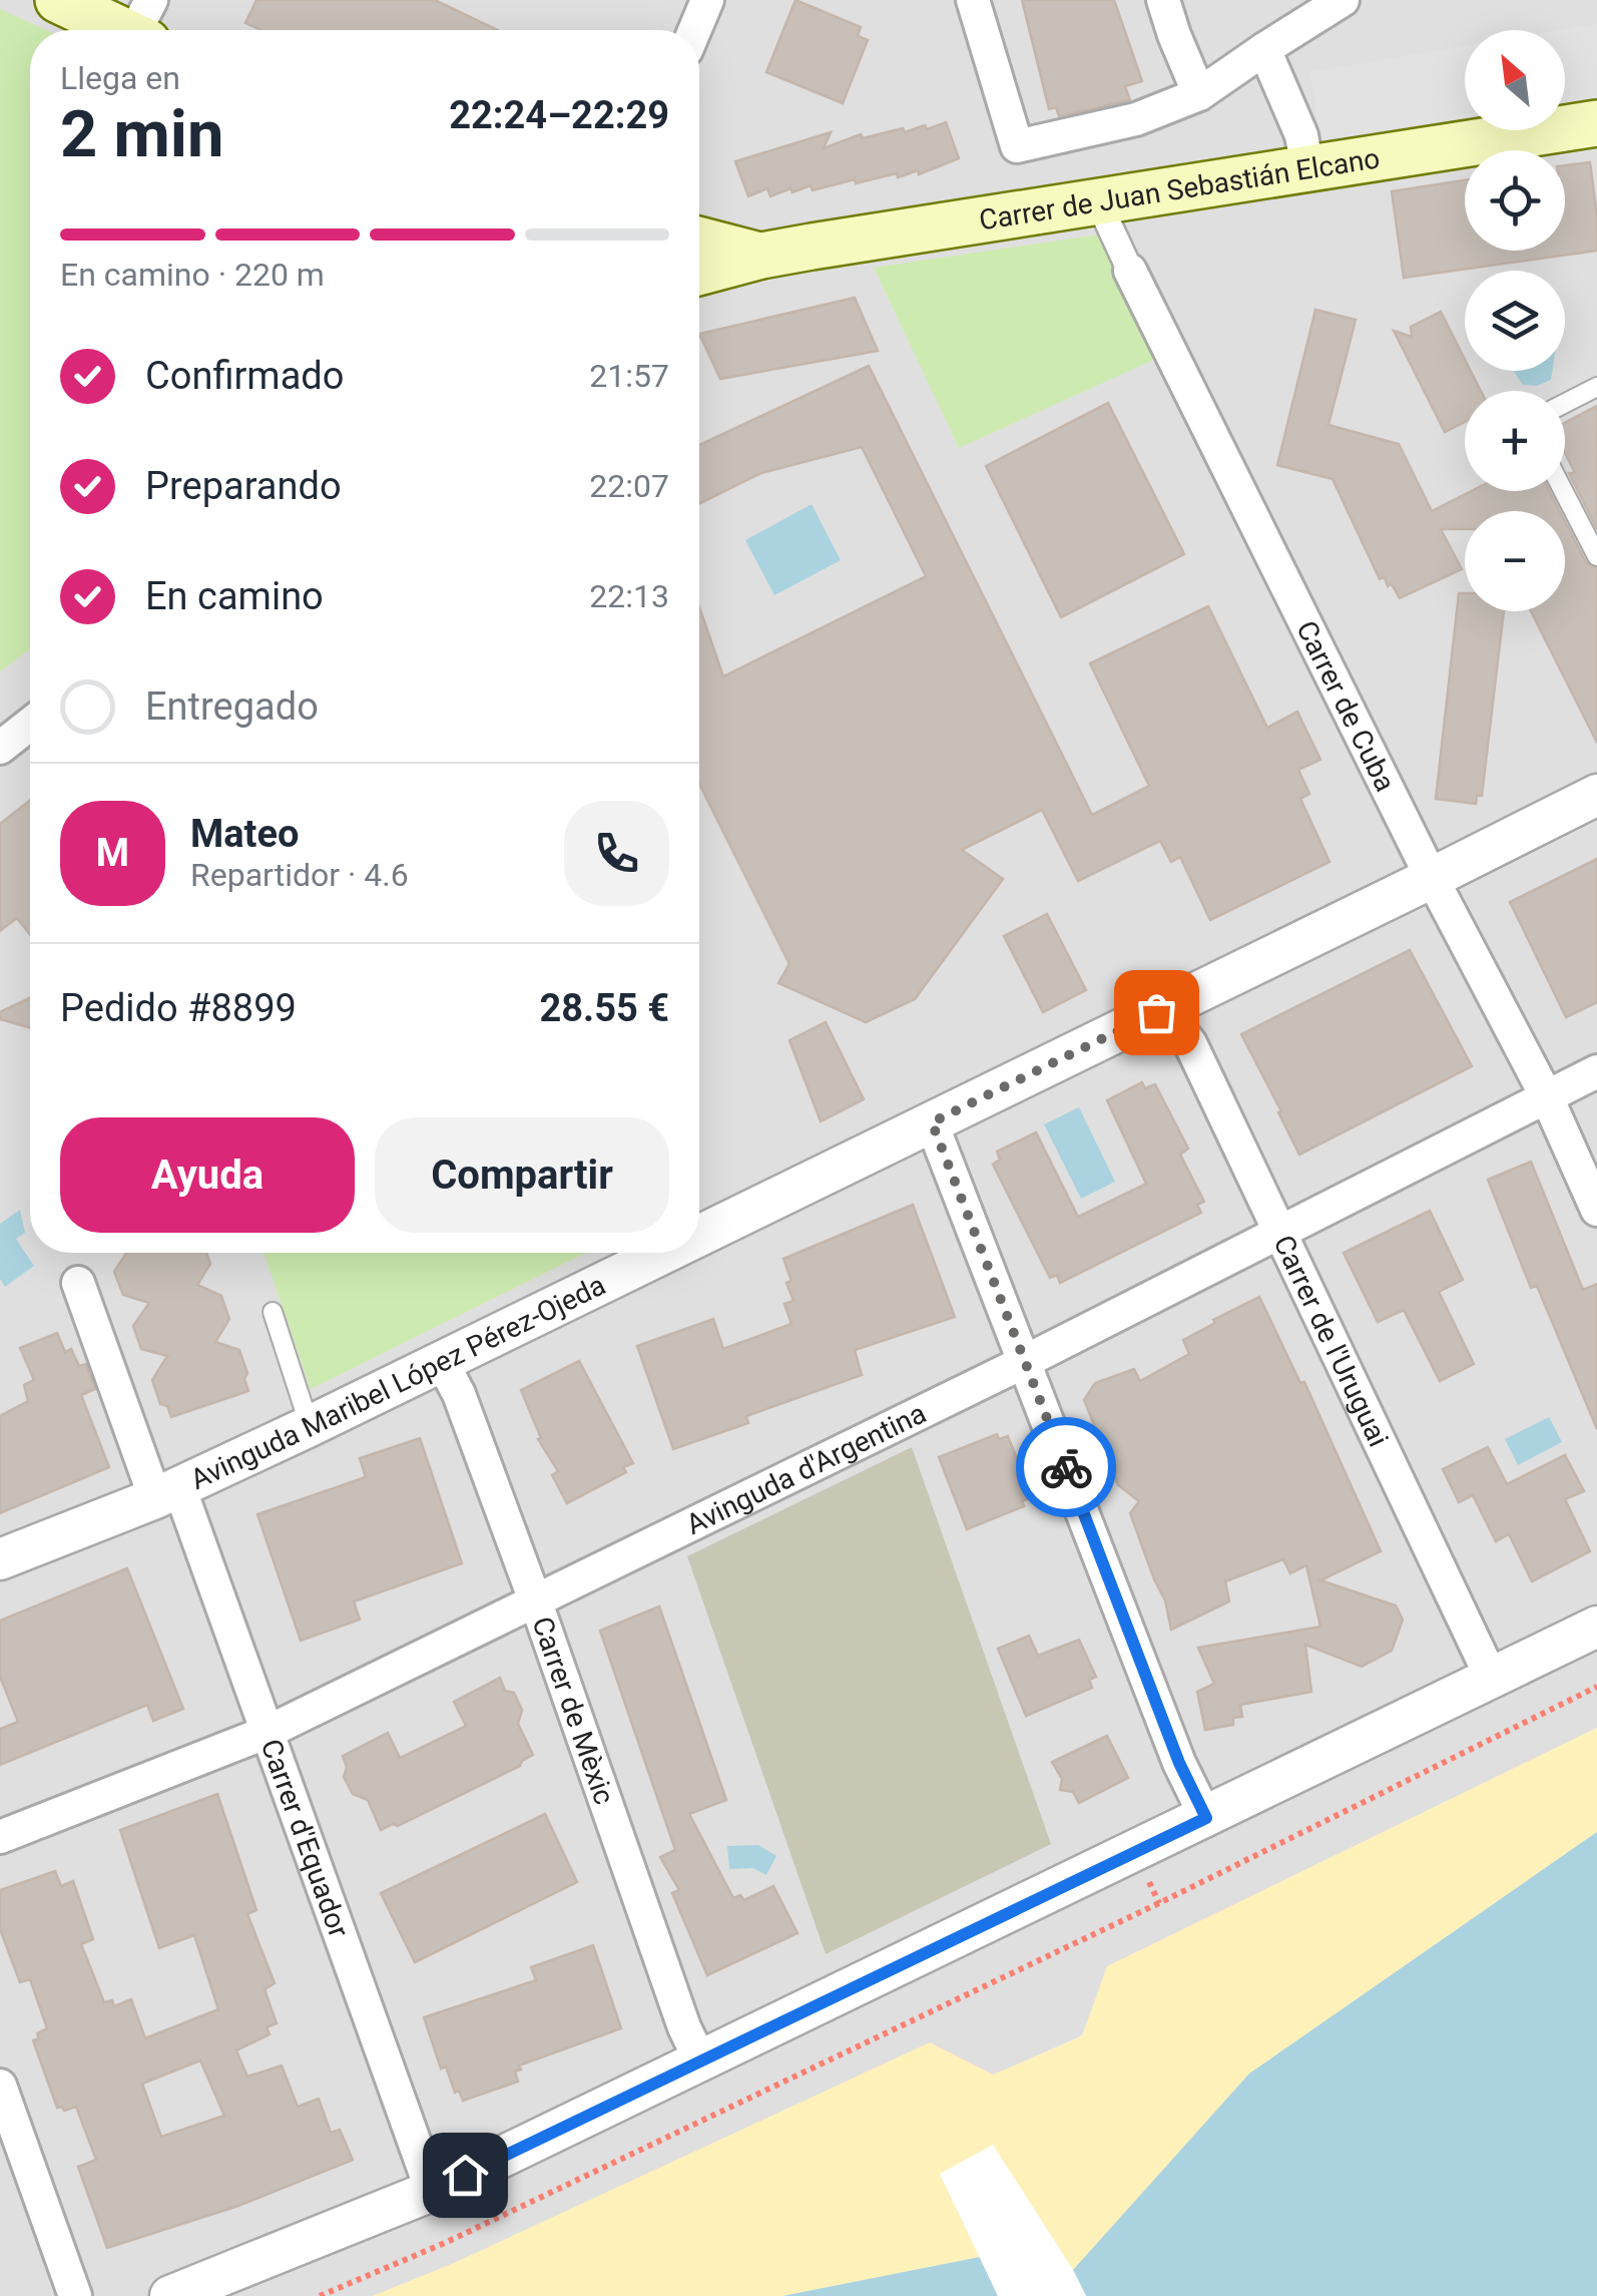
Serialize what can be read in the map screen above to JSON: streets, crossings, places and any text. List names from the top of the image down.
{
  "streets": {
    "main road": ["Carrer de Juan Sebastián Elcano"],
    "street": [
      "Carrer de Cuba",
      "Carrer de l'Uruguai",
      "Avinguda Maribel López Pérez-Ojeda",
      "Avinguda d'Argentina",
      "Carrer de Mèxic",
      "Carrer d'Equador"
    ]
  },
  "crossings": [
    ["Carrer de Juan Sebastián Elcano", "Carrer de Cuba"],
    ["Carrer de Cuba", "Avinguda Maribel López Pérez-Ojeda"],
    ["Carrer de Cuba", "Avinguda d'Argentina"],
    ["Carrer de l'Uruguai", "Avinguda Maribel López Pérez-Ojeda"],
    ["Carrer de l'Uruguai", "Avinguda d'Argentina"],
    ["Avinguda Maribel López Pérez-Ojeda", "Carrer de Mèxic"],
    ["Avinguda Maribel López Pérez-Ojeda", "Carrer d'Equador"],
    ["Avinguda d'Argentina", "Carrer de Mèxic"],
    ["Avinguda d'Argentina", "Carrer d'Equador"]
  ],
  "north": "top left",
  "page": {
    "map_buttons": ["+", "−"],
    "heading": ["2 min", "Llega en", "22:24–22:29"],
    "panel": [
      "Mateo",
      "Repartidor · 4.6",
      "Pedido #8899",
      "28.55 €"
    ],
    "bar": "En camino · 220 m",
    "list": [
      ["Confirmado", "21:57"],
      ["Preparando", "22:07"],
      ["En camino", "22:13"],
      "Entregado"
    ],
    "round": "M",
    "buttons": ["Ayuda", "Compartir"]
  }
}
